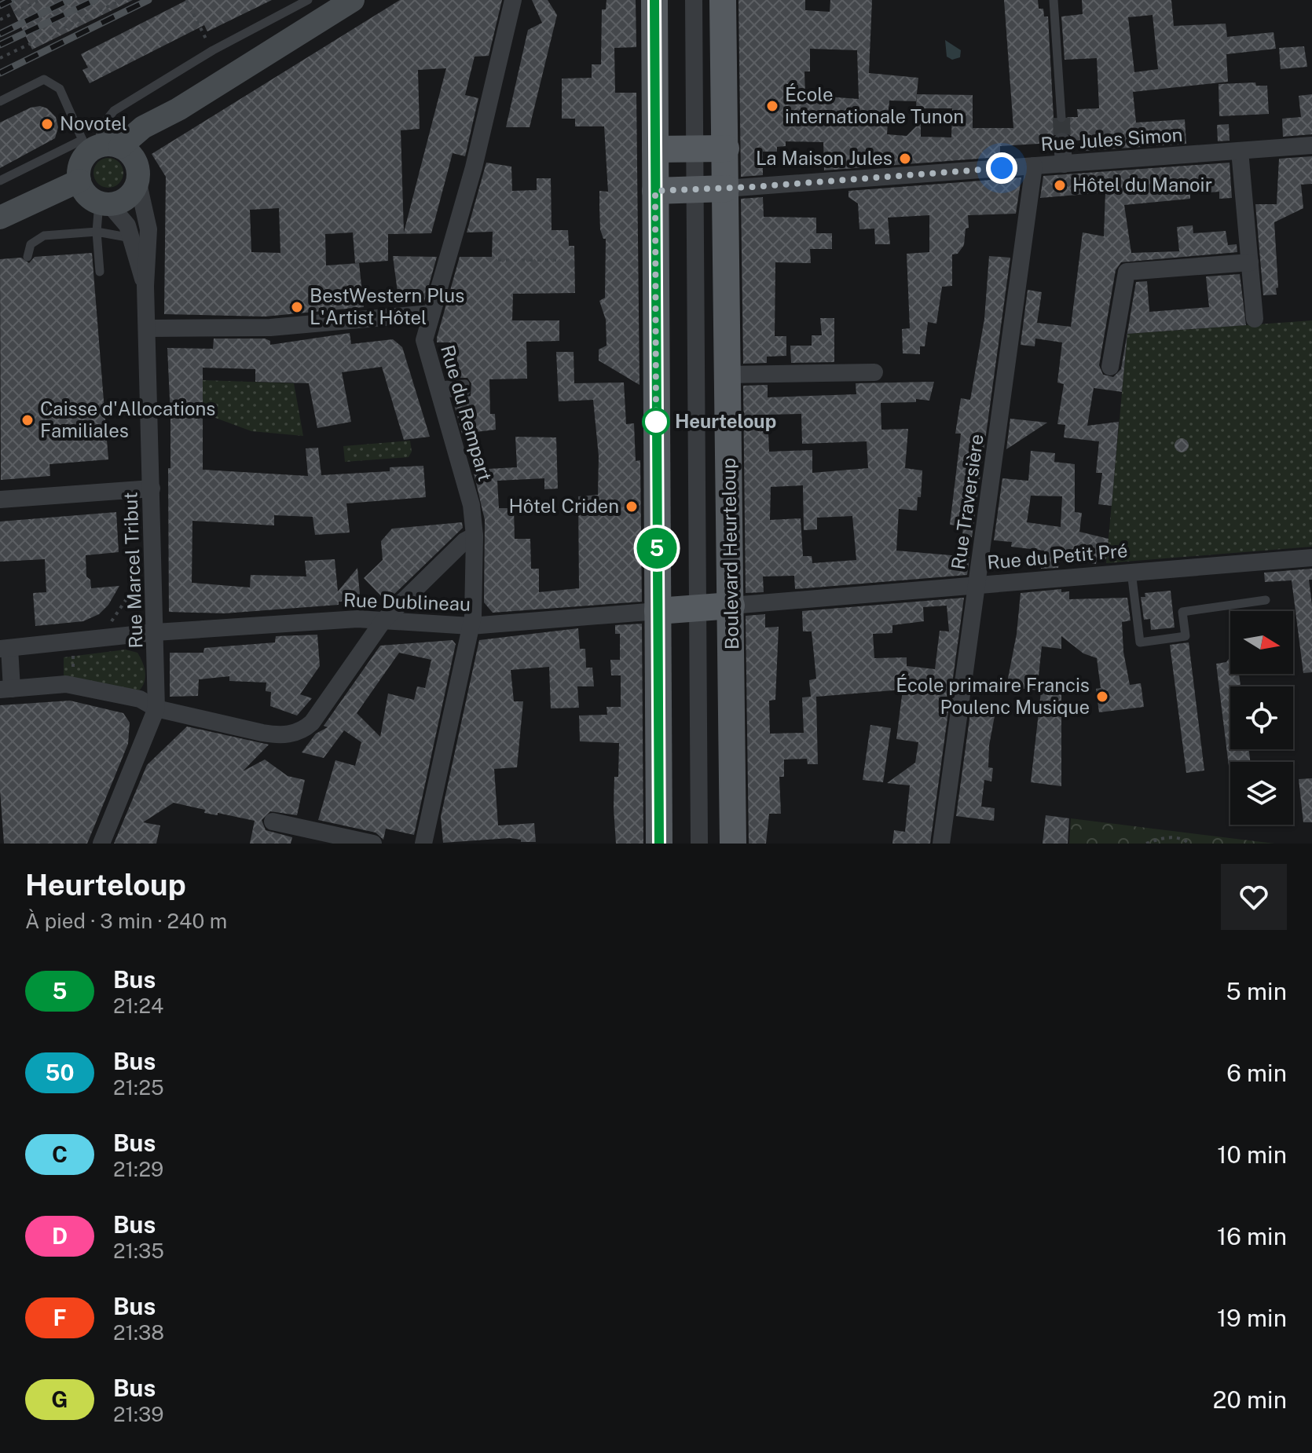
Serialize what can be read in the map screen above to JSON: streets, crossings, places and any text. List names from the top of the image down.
{
  "streets": {
    "main road": ["Boulevard Heurteloup"],
    "street": [
      "Rue Jules Simon",
      "Rue du Rempart",
      "Rue Traversière",
      "Rue du Petit Pré",
      "Rue Marcel Tribut",
      "Rue Dublineau"
    ]
  },
  "crossings": [
    ["Rue Jules Simon", "Rue Traversière"],
    ["Rue Jules Simon", "Boulevard Heurteloup"],
    ["Rue du Rempart", "Rue Dublineau"],
    ["Rue Traversière", "Rue du Petit Pré"],
    ["Boulevard Heurteloup", "Rue du Petit Pré"],
    ["Rue Marcel Tribut", "Rue Dublineau"]
  ],
  "places": [
    "École internationale Tunon",
    "Novotel",
    "La Maison Jules",
    "Hôtel du Manoir",
    "BestWestern Plus L'Artist Hôtel",
    "Caisse d'Allocations Familiales",
    "Heurteloup",
    "Hôtel Criden",
    "École primaire Francis Poulenc Musique"
  ],
  "lines": ["bus line 5"],
  "north": "right",
  "page": {
    "on_map": "5",
    "heading": ["Heurteloup", "À pied · 3 min · 240 m"],
    "list": [
      {
        "mark": "5",
        "name": "Bus",
        "note": "21:24",
        "value": "5 min"
      },
      {
        "mark": "50",
        "name": "Bus",
        "note": "21:25",
        "value": "6 min"
      },
      {
        "mark": "C",
        "name": "Bus",
        "note": "21:29",
        "value": "10 min"
      },
      {
        "mark": "D",
        "name": "Bus",
        "note": "21:35",
        "value": "16 min"
      },
      {
        "mark": "F",
        "name": "Bus",
        "note": "21:38",
        "value": "19 min"
      },
      {
        "mark": "G",
        "name": "Bus",
        "note": "21:39",
        "value": "20 min"
      }
    ]
  }
}
